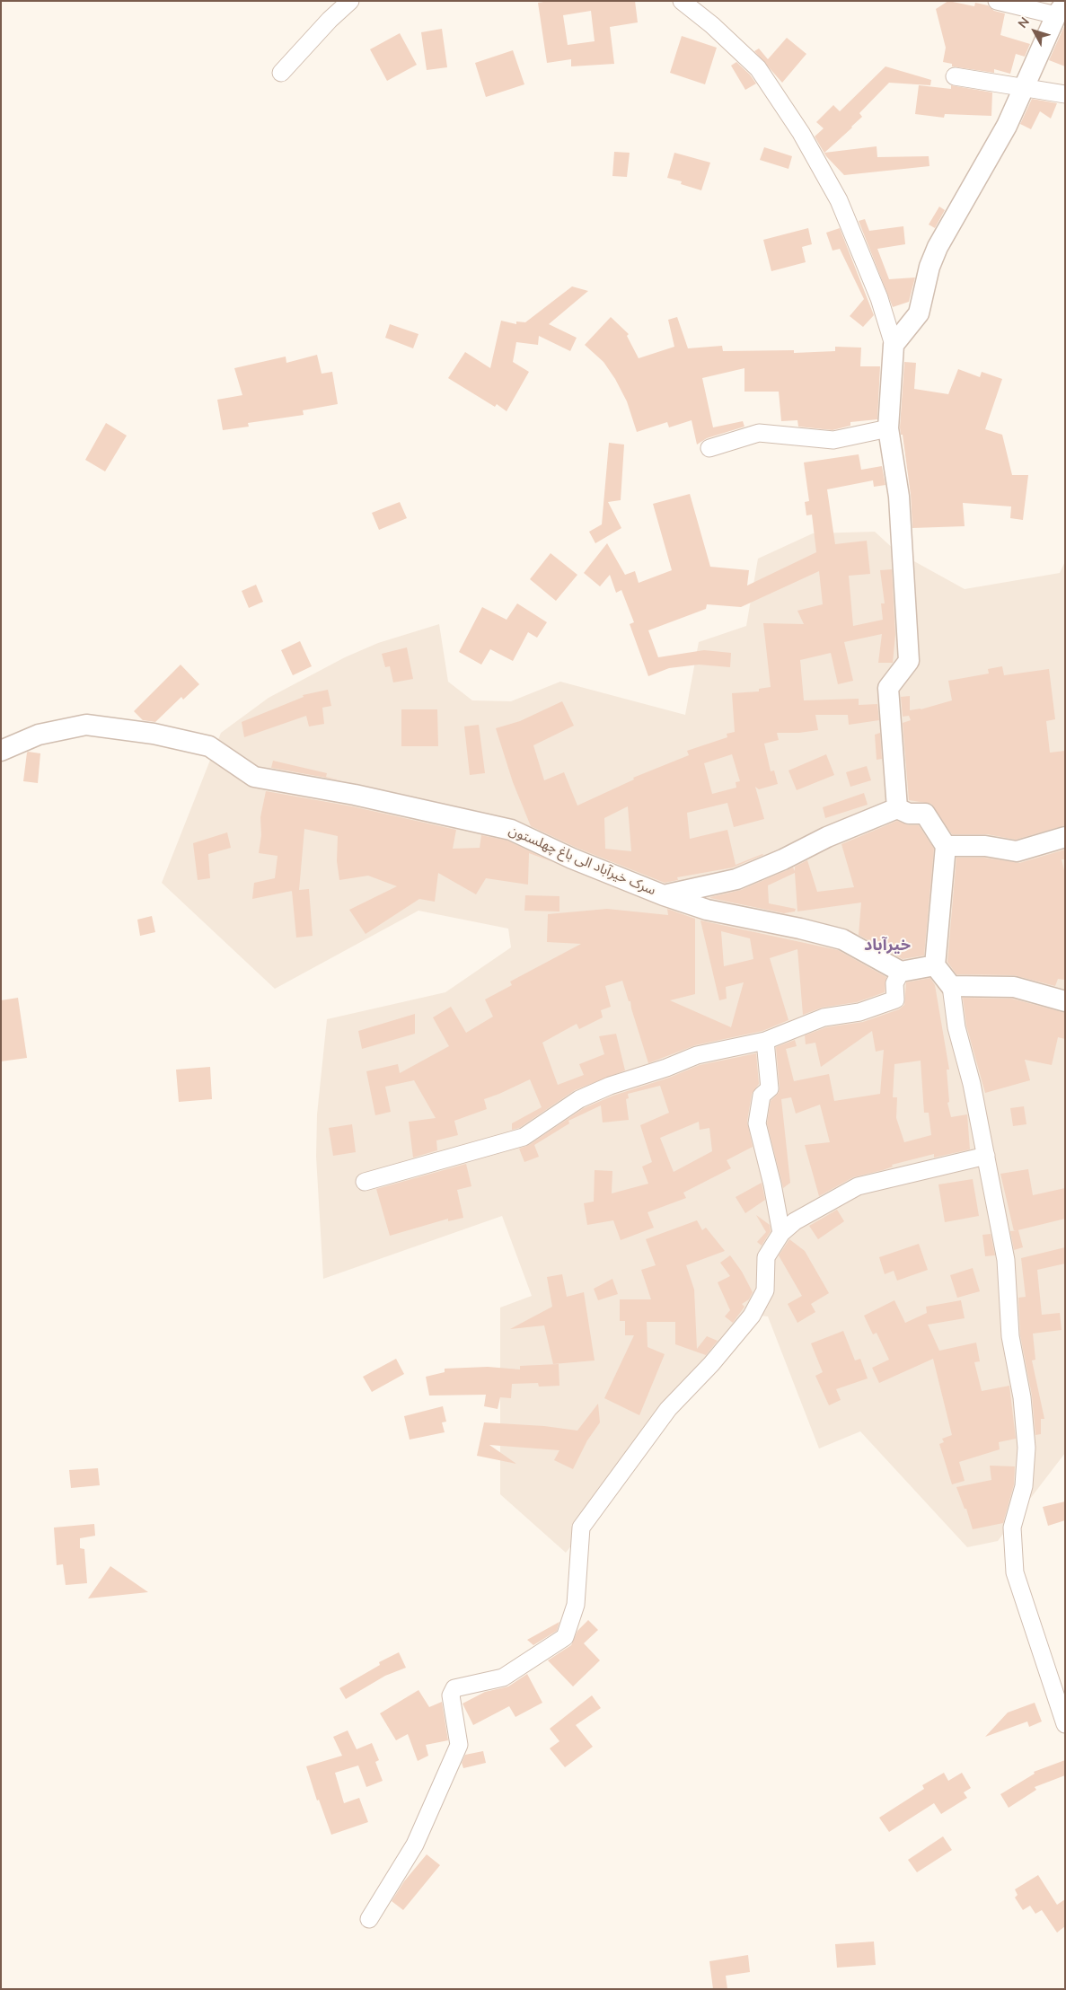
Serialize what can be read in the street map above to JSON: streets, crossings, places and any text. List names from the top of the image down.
{
  "streets": {
    "street": ["سرک خیرآباد الی باغ چهلستون"]
  },
  "districts": ["خیرآباد"],
  "north": "top left"
}
